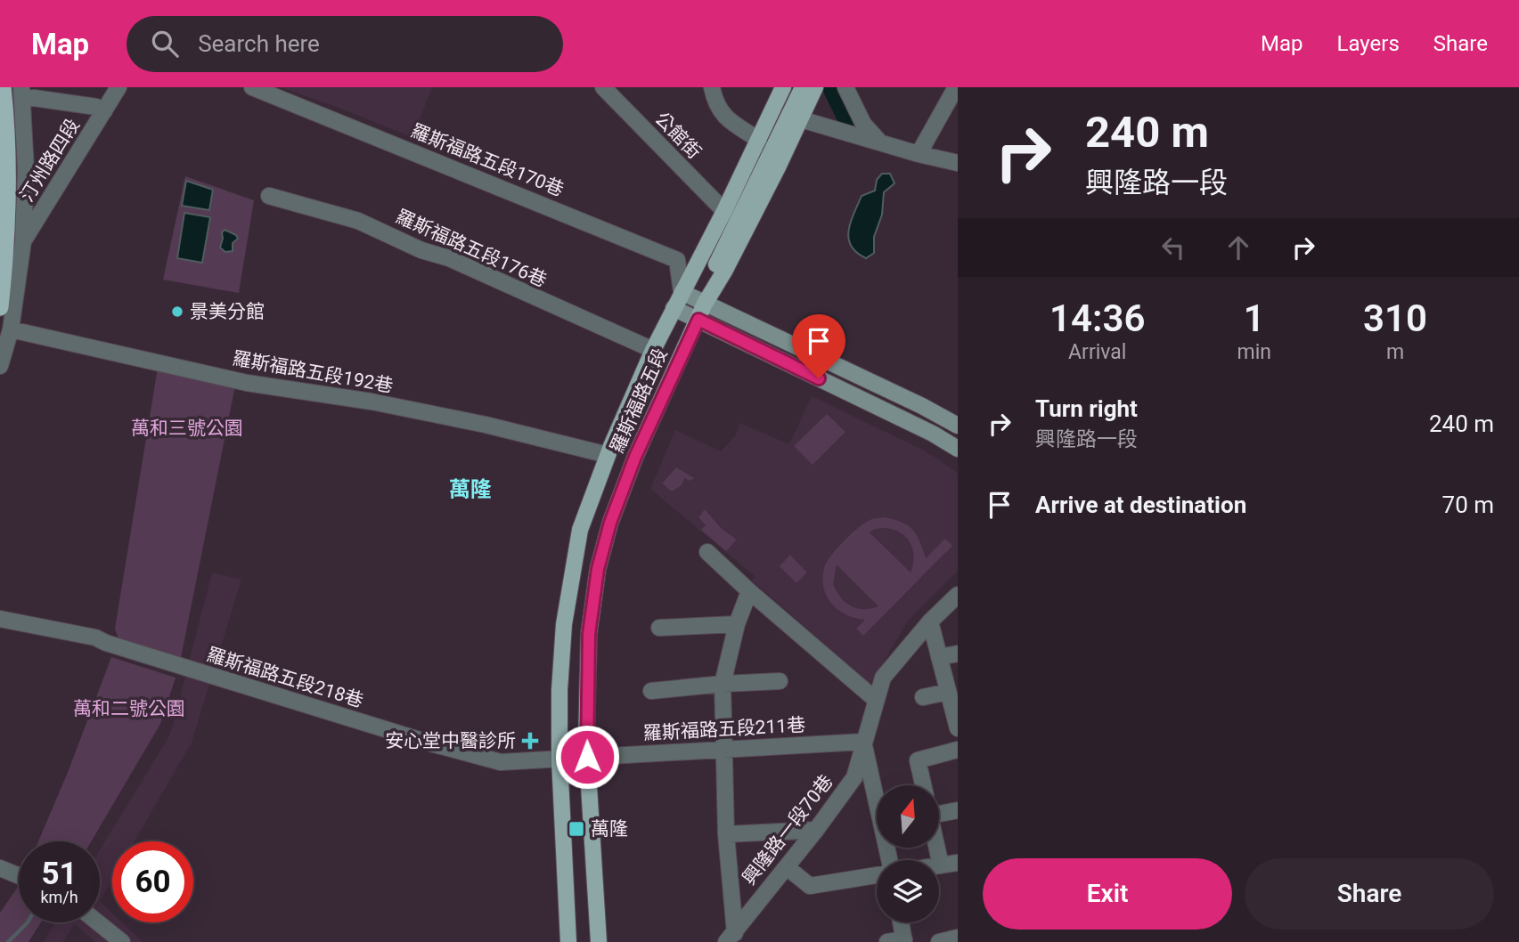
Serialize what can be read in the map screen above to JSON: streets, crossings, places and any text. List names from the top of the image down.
{
  "streets": {
    "main road": ["羅斯福路五段"],
    "street": [
      "公館街",
      "汀州路四段",
      "羅斯福路五段170巷",
      "羅斯福路五段176巷",
      "羅斯福路五段192巷",
      "羅斯福路五段218巷",
      "羅斯福路五段211巷",
      "興隆路一段70巷"
    ]
  },
  "crossings": [
    ["公館街", "羅斯福路五段"],
    ["汀州路四段", "羅斯福路五段192巷"],
    ["羅斯福路五段170巷", "羅斯福路五段"],
    ["羅斯福路五段176巷", "羅斯福路五段"],
    ["羅斯福路五段192巷", "羅斯福路五段"],
    ["羅斯福路五段", "羅斯福路五段218巷"],
    ["羅斯福路五段", "羅斯福路五段211巷"],
    ["羅斯福路五段218巷", "羅斯福路五段211巷"],
    ["羅斯福路五段211巷", "興隆路一段70巷"]
  ],
  "districts": ["萬隆"],
  "parks": ["萬和三號公園", "萬和二號公園"],
  "places": {
    "other": ["景美分館"],
    "health": ["安心堂中醫診所"],
    "transit": ["萬隆"]
  },
  "north": "top",
  "page": {
    "header": "Map",
    "search": "Search here",
    "nav": ["Map", "Layers", "Share"],
    "turn": ["240 m", "興隆路一段"],
    "eta": [
      "14:36",
      "Arrival",
      "1",
      "min",
      "310",
      "m"
    ],
    "list": [
      {
        "name": "Turn right",
        "note": "興隆路一段",
        "value": "240 m"
      },
      {
        "name": "Arrive at destination",
        "value": "70 m"
      }
    ],
    "speed": "51 km/h",
    "limit": "60",
    "buttons": ["Exit", "Share"]
  }
}
